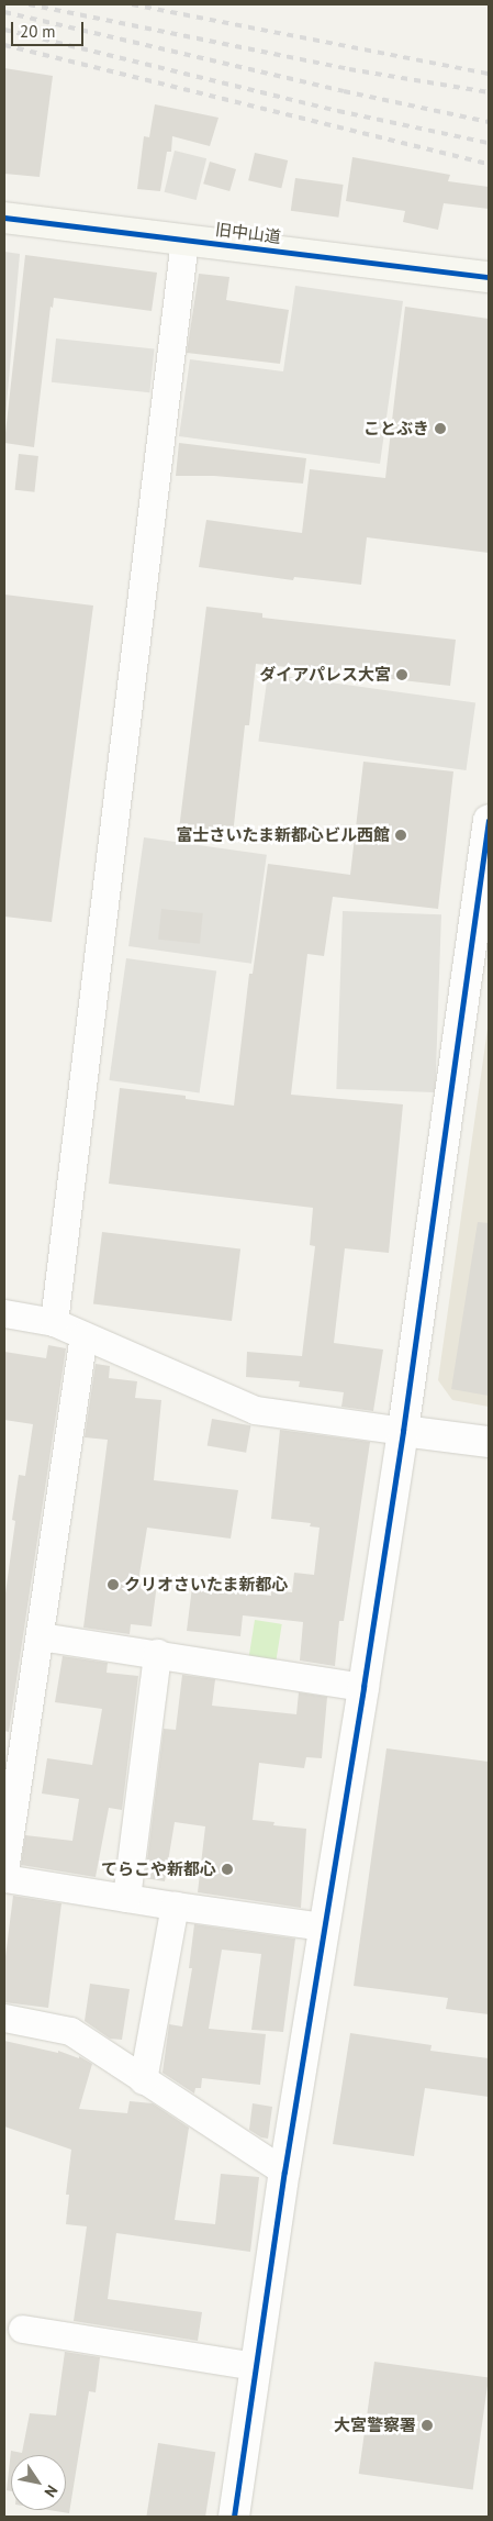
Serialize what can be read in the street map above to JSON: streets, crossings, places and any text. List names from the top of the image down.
{
  "streets": {
    "main road": ["旧中山道"]
  },
  "places": [
    "ことぶき",
    "ダイアパレス大宮",
    "富士さいたま新都心ビル西館",
    "クリオさいたま新都心",
    "てらこや新都心",
    "大宮警察署"
  ],
  "scale_bar": "20 m",
  "north": "bottom right"
}
